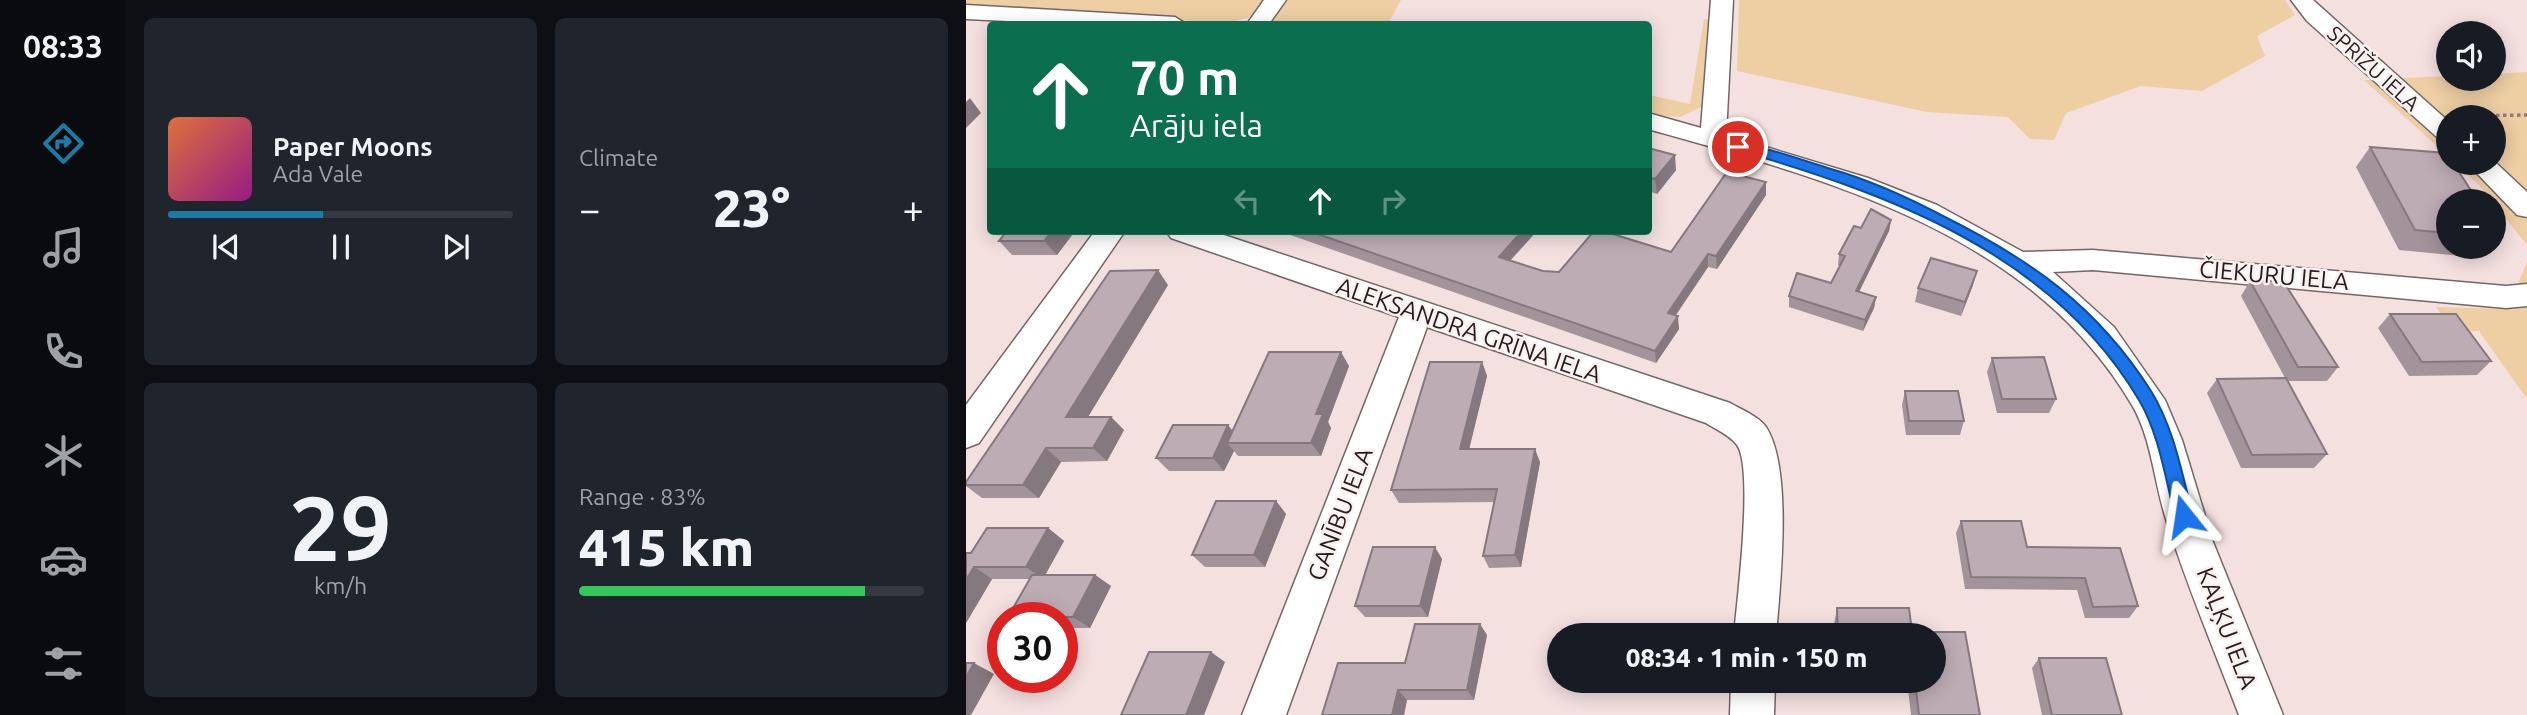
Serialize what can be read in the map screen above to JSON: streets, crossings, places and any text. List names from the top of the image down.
{
  "streets": {
    "street": [
      "SPRĪŽU IELA",
      "ČIEKURU IELA",
      "ALEKSANDRA GRĪNA IELA",
      "GANĪBU IELA",
      "KAĻĶU IELA"
    ]
  },
  "crossings": [
    ["ČIEKURU IELA", "KAĻĶU IELA"],
    ["ALEKSANDRA GRĪNA IELA", "GANĪBU IELA"]
  ],
  "page": {
    "tabs": "08:33",
    "tile": [
      "Climate",
      ["29", "km/h"],
      ["Range · 83%", "415 km"]
    ],
    "map_buttons": ["+", "−"],
    "turn": ["70 m", "Arāju iela"],
    "song": ["Paper Moons", "Ada Vale"],
    "heat": ["−", "23°", "+"],
    "limit": "30",
    "trip": "08:34 · 1 min · 150 m"
  }
}
